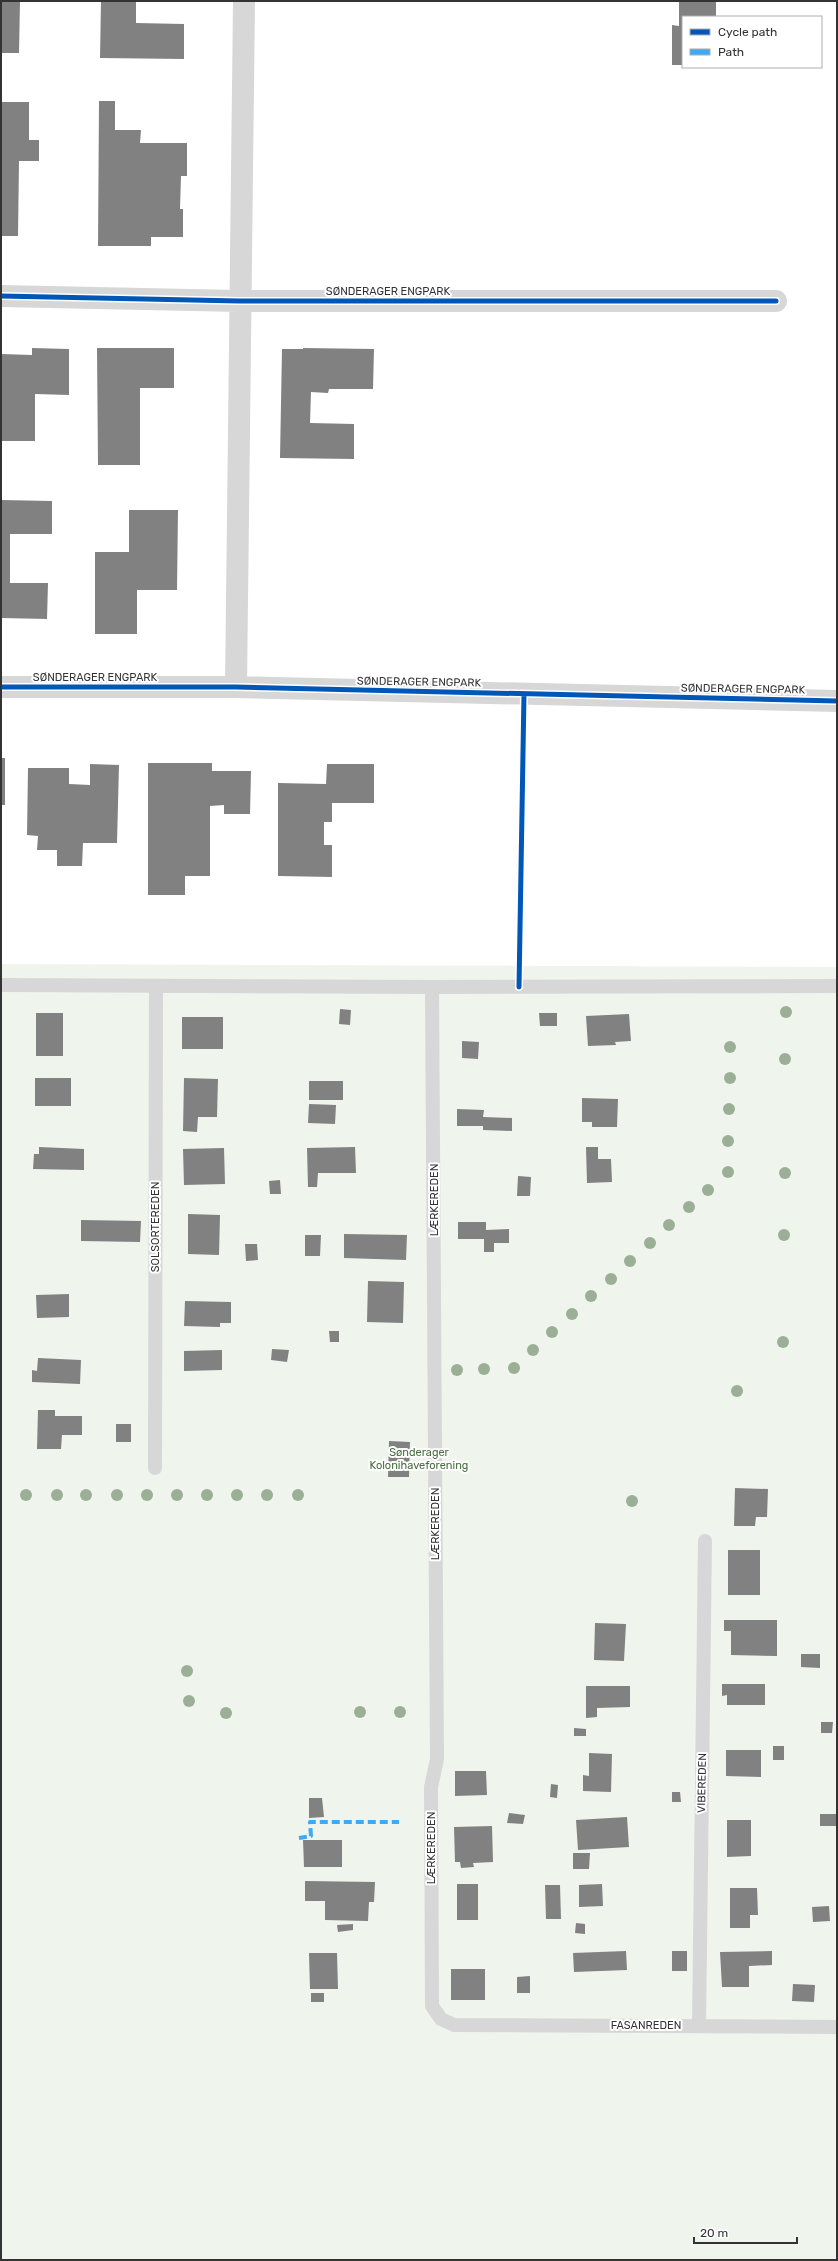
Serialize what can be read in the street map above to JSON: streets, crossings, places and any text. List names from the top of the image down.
{
  "streets": {
    "street": ["SØNDERAGER ENGPARK"],
    "lane": [
      "LÆRKEREDEN",
      "SOLSORTEREDEN",
      "VIBEREDEN",
      "FASANREDEN"
    ]
  },
  "crossings": [
    ["LÆRKEREDEN", "FASANREDEN"],
    ["VIBEREDEN", "FASANREDEN"]
  ],
  "parks": ["Sønderager Kolonihaveforening"],
  "legend": ["Cycle path", "Path"],
  "scale_bar": "20 m"
}
